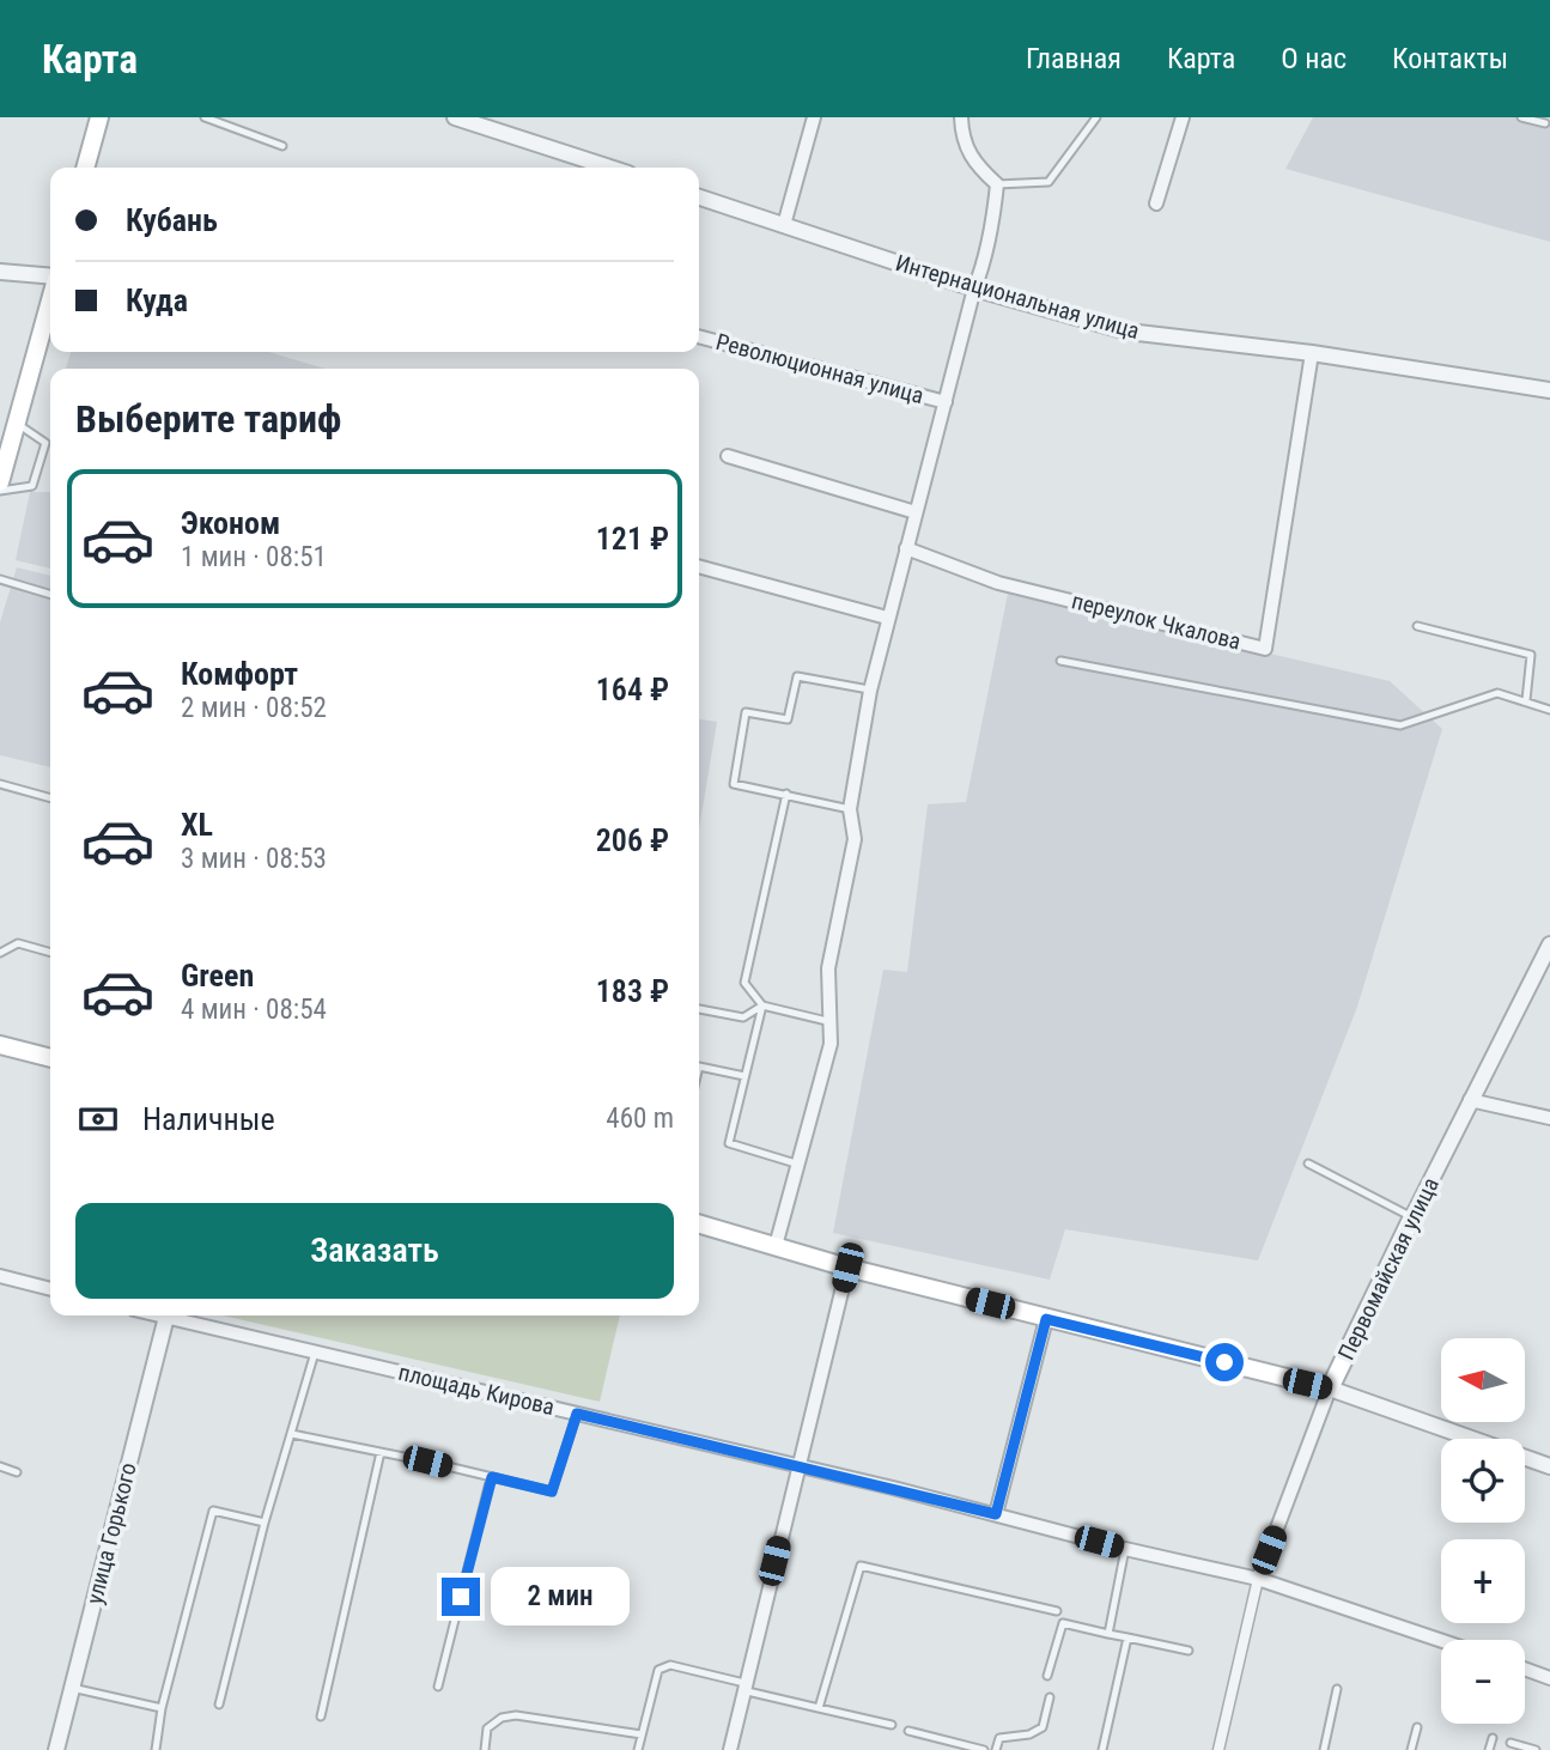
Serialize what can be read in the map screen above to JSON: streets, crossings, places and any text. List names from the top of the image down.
{
  "streets": {
    "main road": ["Первомайская улица"],
    "street": [
      "Интернациональная улица",
      "Революционная улица",
      "переулок Чкалова",
      "площадь Кирова",
      "улица Горького"
    ]
  },
  "crossings": [
    ["Интернациональная улица", "Революционная улица"],
    ["Интернациональная улица", "переулок Чкалова"],
    ["Революционная улица", "переулок Чкалова"],
    ["Первомайская улица", "площадь Кирова"],
    ["площадь Кирова", "улица Горького"]
  ],
  "north": "left",
  "page": {
    "header": "Карта",
    "nav": [
      "Главная",
      "Карта",
      "О нас",
      "Контакты"
    ],
    "banner": ["Кубань", "Куда"],
    "heading": "Выберите тариф",
    "list": [
      {
        "name": "Эконом",
        "note": "1 мин · 08:51",
        "value": "121 ₽"
      },
      {
        "name": "Комфорт",
        "note": "2 мин · 08:52",
        "value": "164 ₽"
      },
      {
        "name": "XL",
        "note": "3 мин · 08:53",
        "value": "206 ₽"
      },
      {
        "name": "Green",
        "note": "4 мин · 08:54",
        "value": "183 ₽"
      }
    ],
    "pay": ["Наличные", "460 m"],
    "buttons": "Заказать",
    "map_buttons": ["+", "−"],
    "bubble": "2 мин"
  }
}
